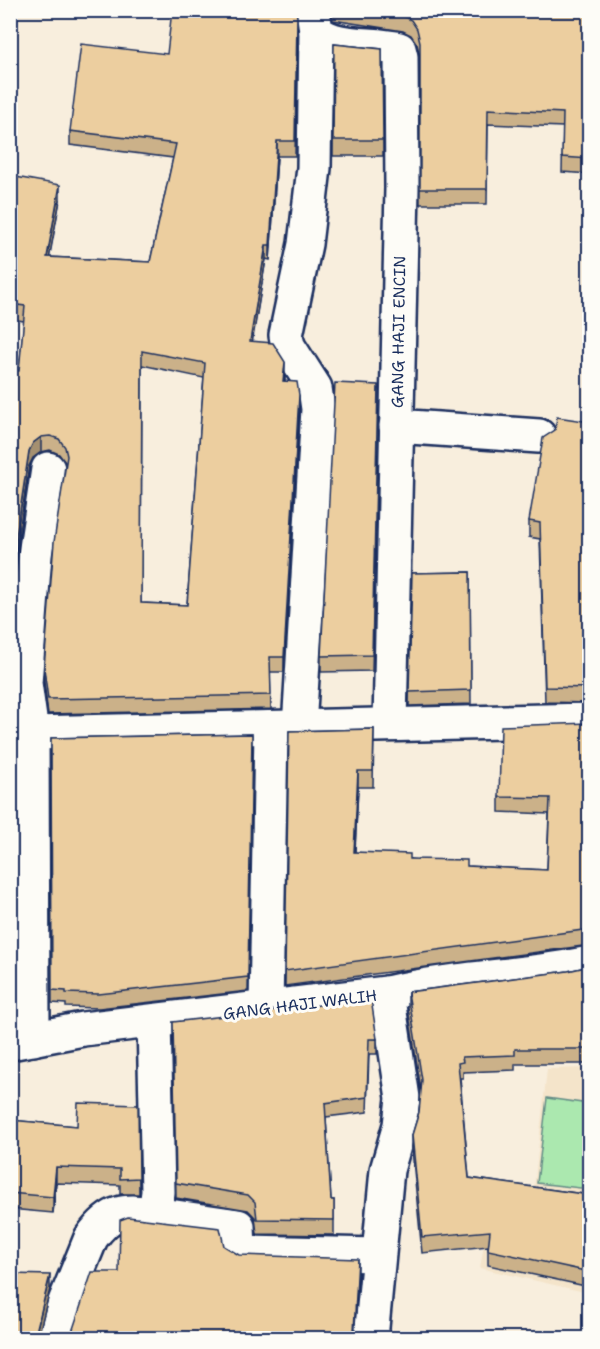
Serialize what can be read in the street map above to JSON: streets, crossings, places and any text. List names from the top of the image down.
{
  "streets": {
    "street": ["GANG HAJI ENCIN", "GANG HAJI WALIH"]
  }
}
